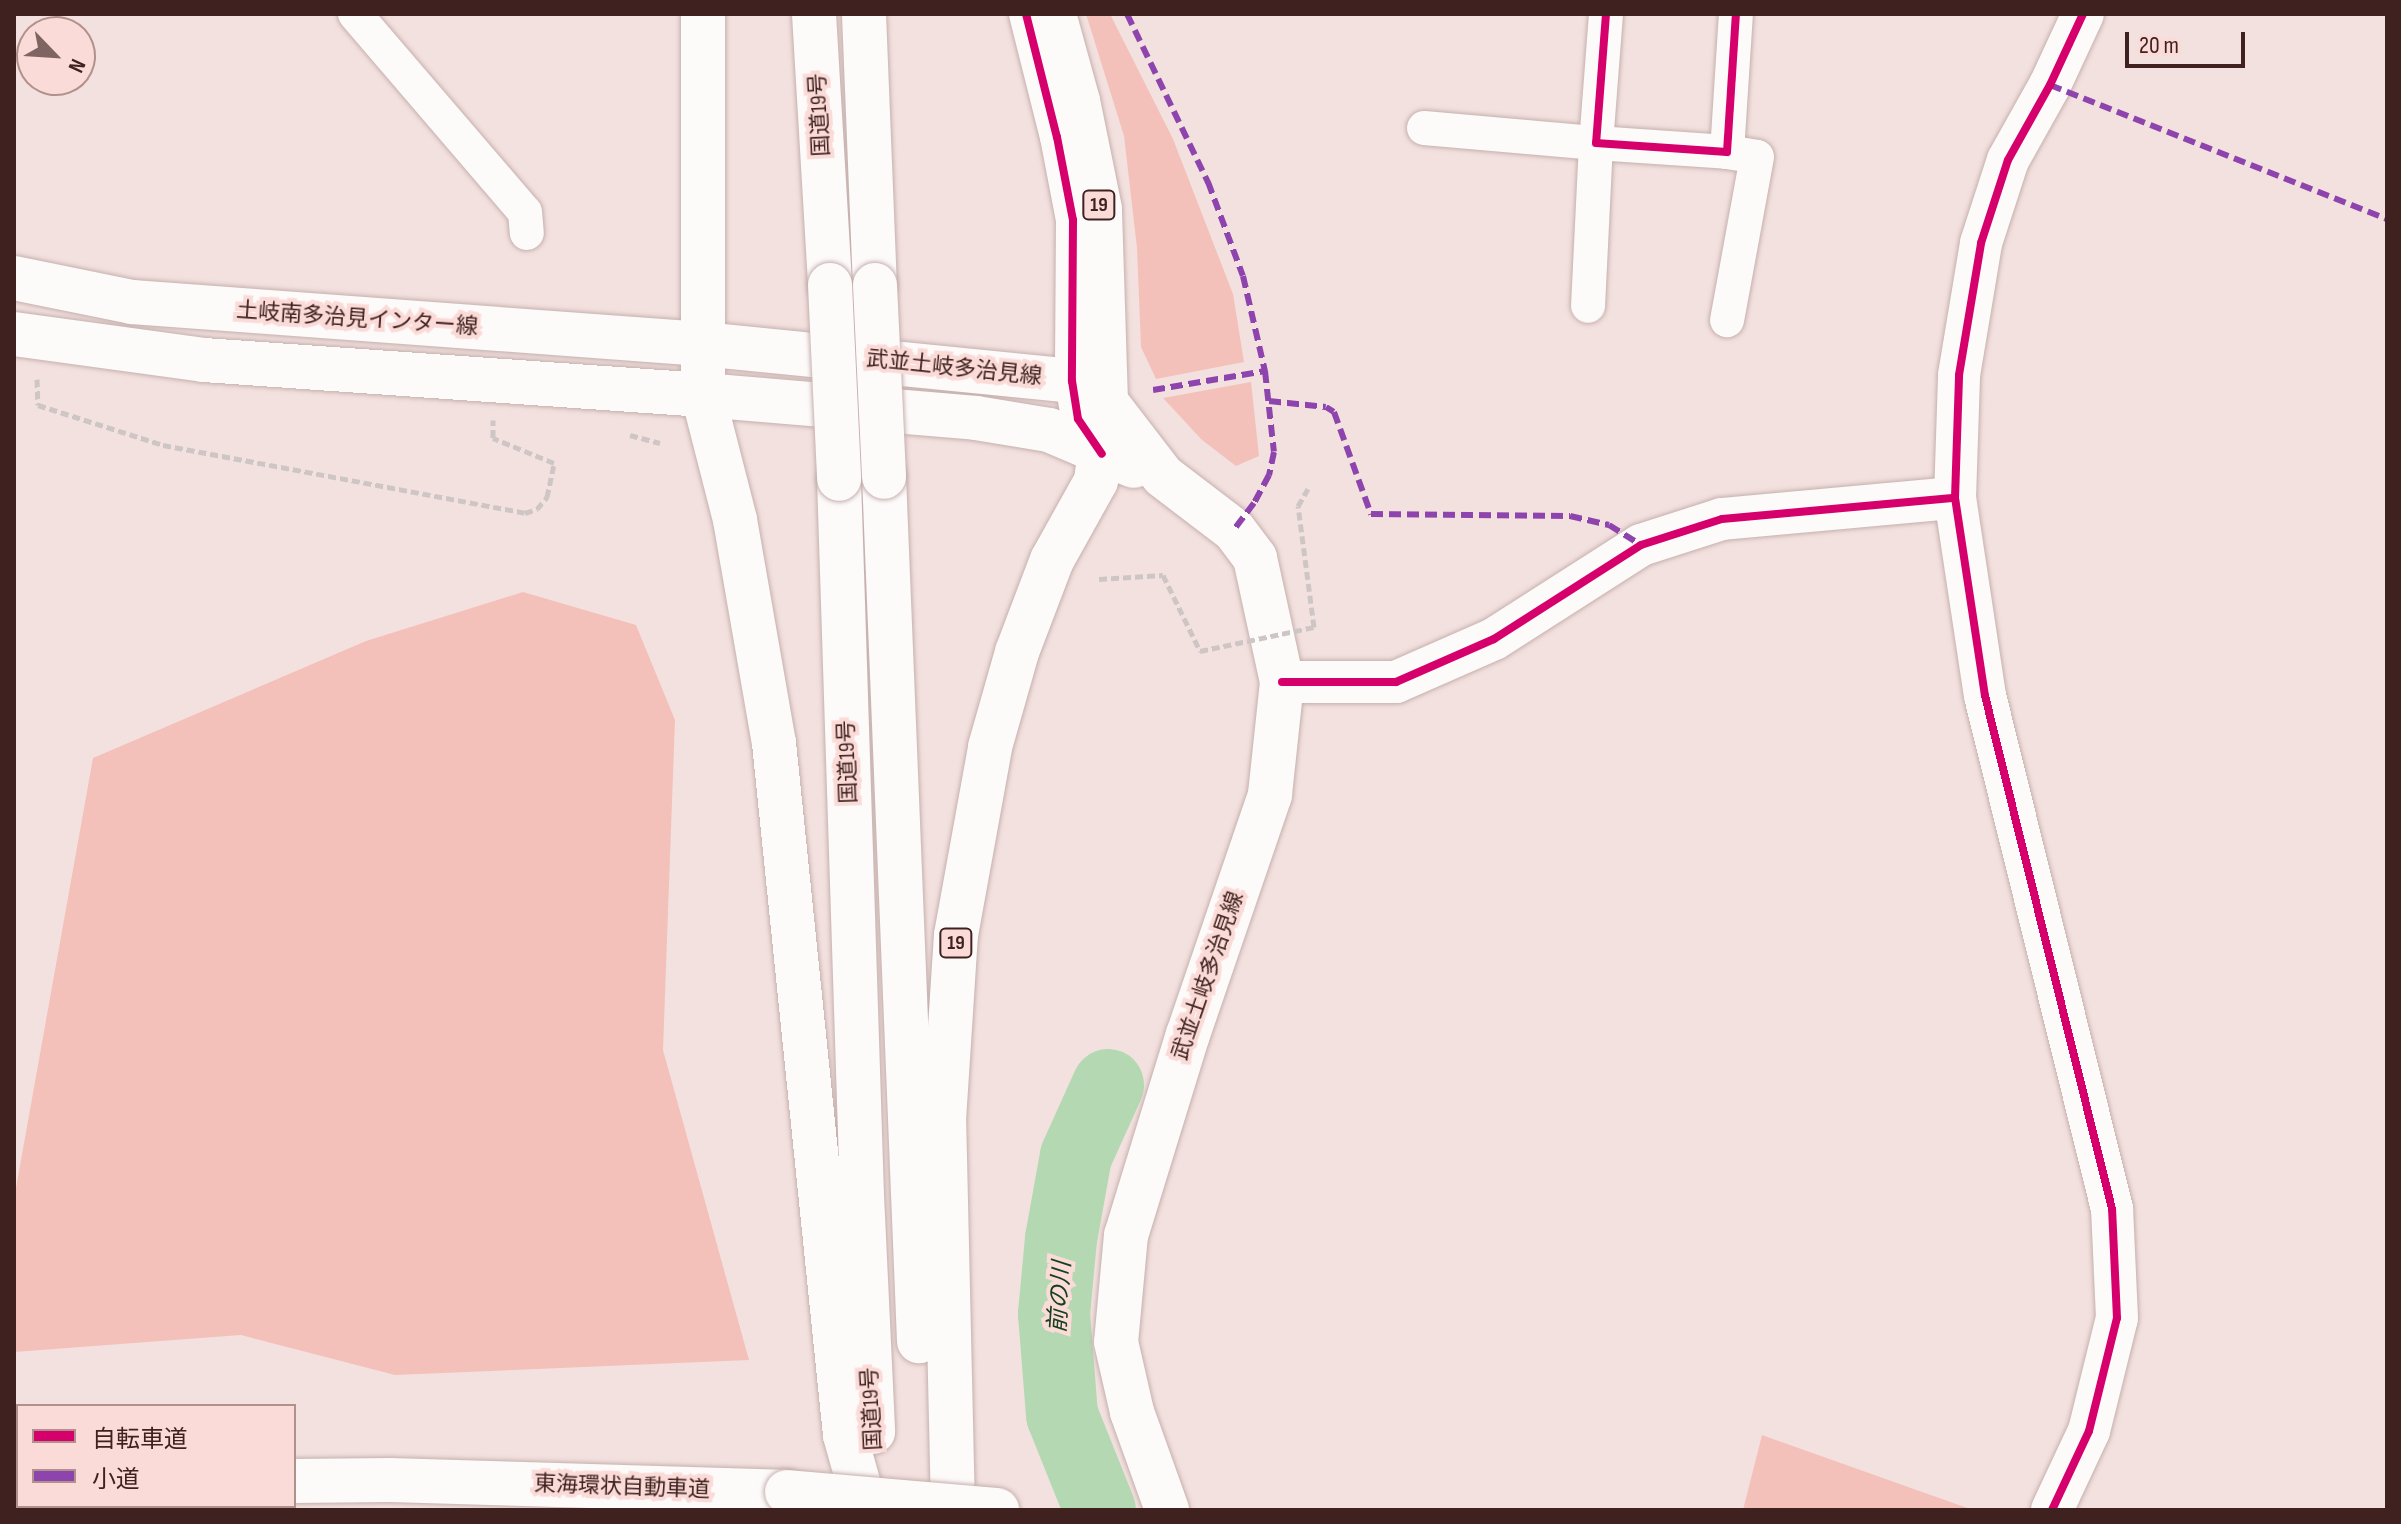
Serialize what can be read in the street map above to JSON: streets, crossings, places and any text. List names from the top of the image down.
{
  "streets": {
    "main road": [
      "国道19号",
      "19",
      "土岐南多治見インター線",
      "武並土岐多治見線",
      "東海環状自動車道"
    ]
  },
  "crossings": [
    ["19", "武並土岐多治見線"],
    ["土岐南多治見インター線", "武並土岐多治見線"]
  ],
  "water": ["前の川"],
  "legend": ["自転車道", "小道"],
  "scale_bar": "20 m",
  "north": "bottom right"
}
